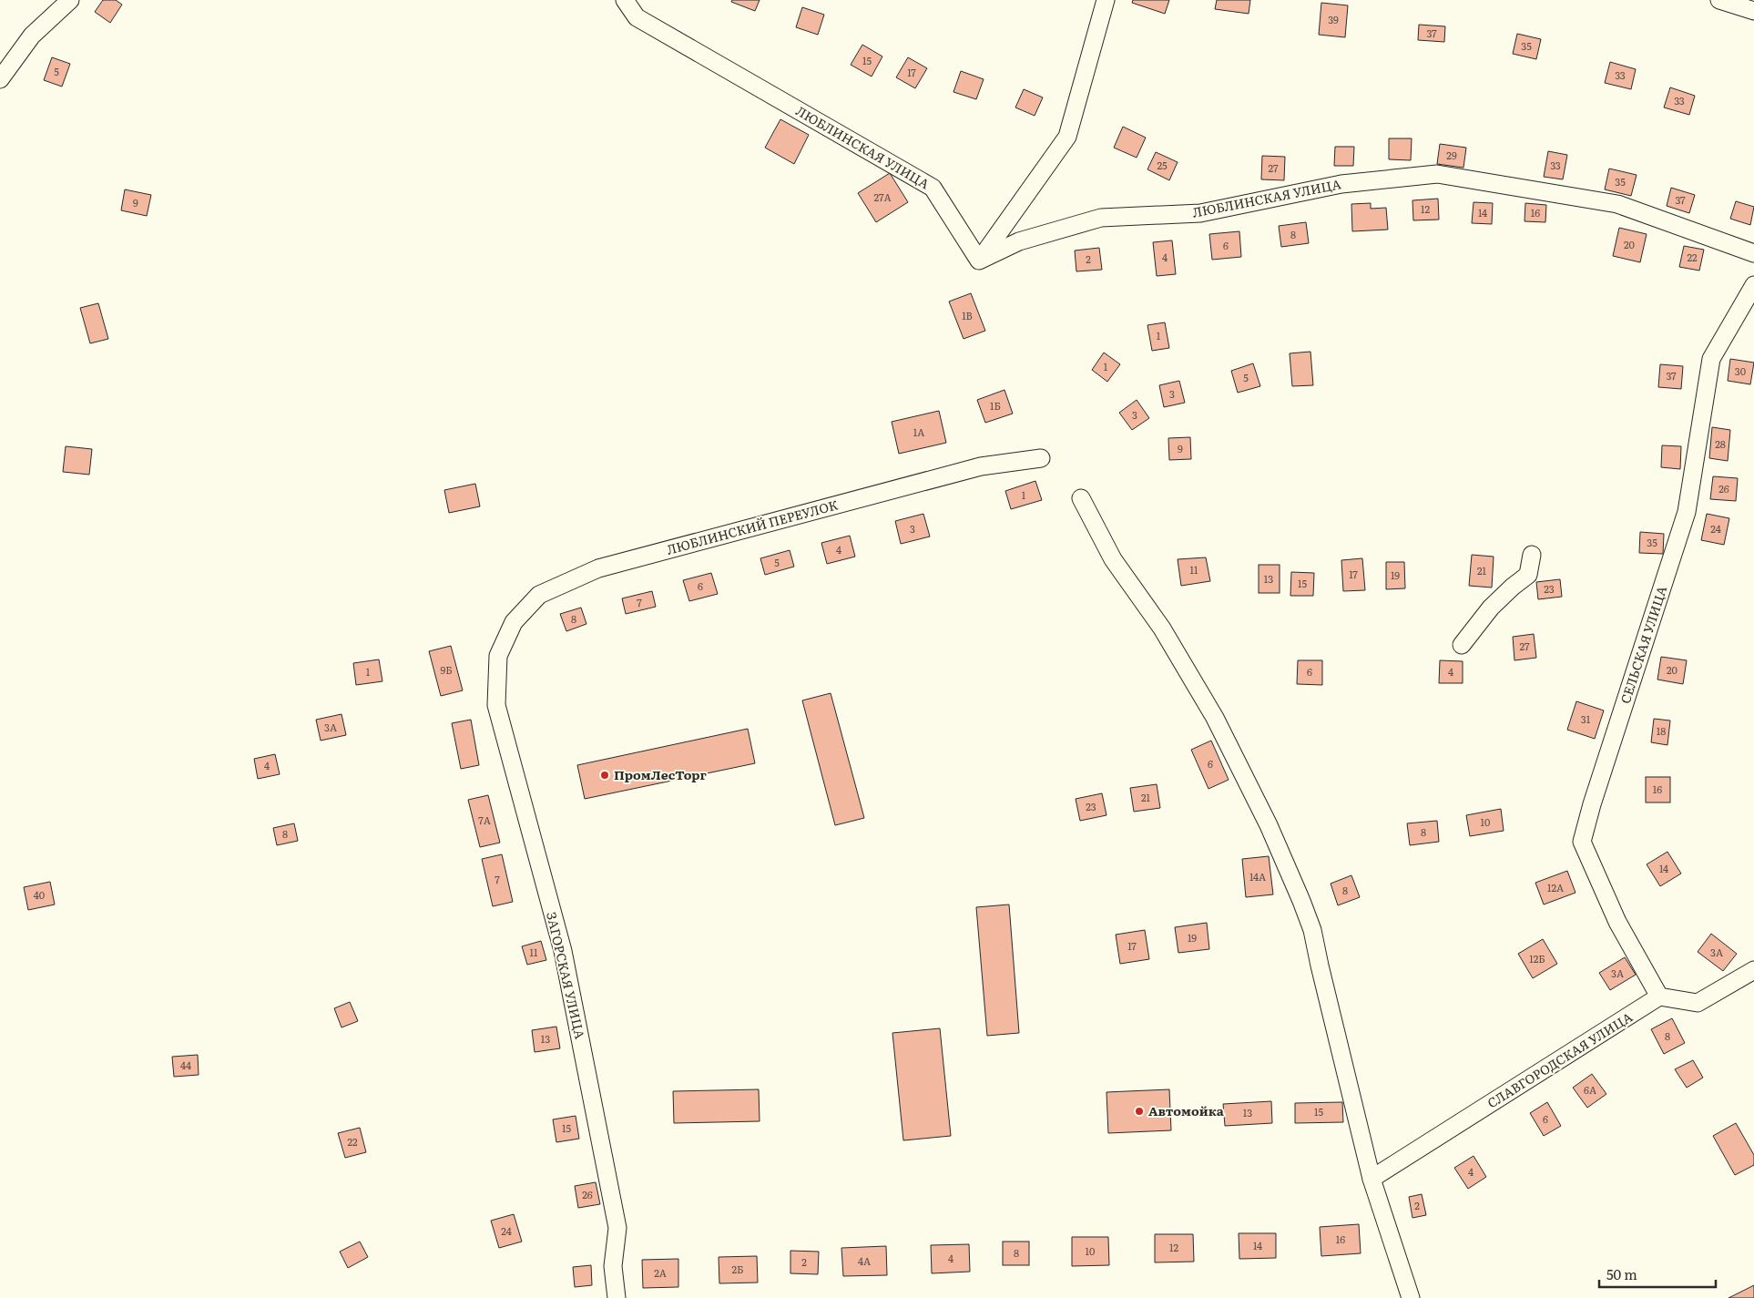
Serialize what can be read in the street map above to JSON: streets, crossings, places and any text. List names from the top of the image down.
{
  "streets": {
    "street": [
      "ЛЮБЛИНСКАЯ УЛИЦА",
      "ЛЮБЛИНСКИЙ ПЕРЕУЛОК",
      "СЕЛЬСКАЯ УЛИЦА",
      "ЗАГОРСКАЯ УЛИЦА",
      "СЛАВГОРОДСКАЯ УЛИЦА"
    ]
  },
  "crossings": [
    ["ЛЮБЛИНСКИЙ ПЕРЕУЛОК", "ЗАГОРСКАЯ УЛИЦА"],
    ["СЕЛЬСКАЯ УЛИЦА", "СЛАВГОРОДСКАЯ УЛИЦА"]
  ],
  "places": ["ПромЛесТорг", "Автомойка"],
  "house_numbers": [
    "39",
    "37",
    "35",
    "15",
    "5",
    "17",
    "33",
    "33",
    "29",
    "25",
    "33",
    "27",
    "35",
    "27А",
    "37",
    "9",
    "12",
    "14",
    "16",
    "8",
    "20",
    "6",
    "4",
    "22",
    "2",
    "1В",
    "1",
    "1",
    "30",
    "37",
    "5",
    "3",
    "1Б",
    "3",
    "1А",
    "28",
    "9",
    "26",
    "1",
    "3",
    "24",
    "35",
    "4",
    "5",
    "11",
    "21",
    "17",
    "19",
    "13",
    "15",
    "6",
    "23",
    "7",
    "8",
    "27",
    "9Б",
    "20",
    "1",
    "6",
    "4",
    "31",
    "3А",
    "18",
    "6",
    "4",
    "16",
    "21",
    "23",
    "7А",
    "10",
    "8",
    "8",
    "14",
    "14А",
    "7",
    "12А",
    "8",
    "40",
    "19",
    "17",
    "11",
    "3А",
    "12Б",
    "3А",
    "8",
    "13",
    "44",
    "6А",
    "15",
    "13",
    "6",
    "15",
    "22",
    "4",
    "26",
    "2",
    "24",
    "16",
    "14",
    "12",
    "10",
    "8",
    "4",
    "4А",
    "2",
    "2Б",
    "2А"
  ],
  "scale_bar": "50 m"
}
